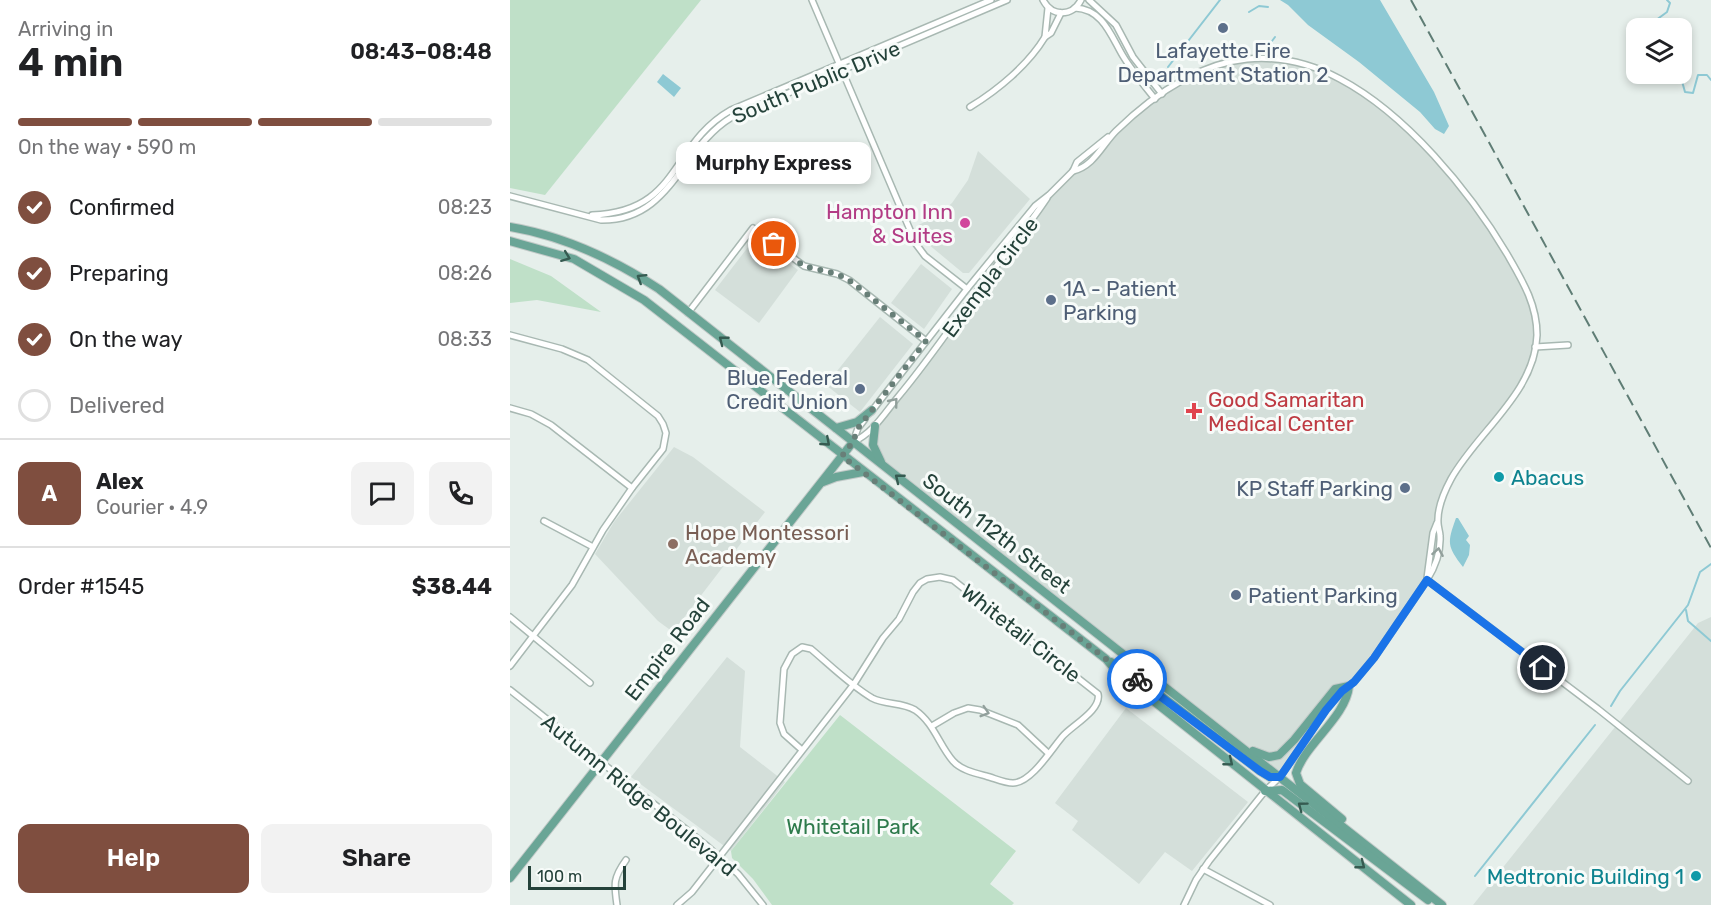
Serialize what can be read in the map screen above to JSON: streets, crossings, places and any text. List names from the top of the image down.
{
  "streets": {
    "main road": ["South 112th Street", "Empire Road"],
    "street": [
      "South Public Drive",
      "Exempla Circle",
      "Whitetail Circle",
      "Autumn Ridge Boulevard"
    ]
  },
  "crossings": [
    ["Exempla Circle", "South 112th Street"],
    ["Exempla Circle", "Empire Road"],
    ["South 112th Street", "Empire Road"],
    ["Whitetail Circle", "Autumn Ridge Boulevard"],
    ["Empire Road", "Autumn Ridge Boulevard"]
  ],
  "parks": ["Whitetail Park"],
  "places": {
    "other": [
      "Lafayette Fire Department Station 2",
      "Hampton Inn & Suites",
      "Murphy Express",
      "1A - Patient Parking",
      "Blue Federal Credit Union",
      "Abacus",
      "KP Staff Parking",
      "Hope Montessori Academy",
      "Patient Parking",
      "Medtronic Building 1"
    ],
    "health": ["Good Samaritan Medical Center"]
  },
  "scale_bar": "100 m",
  "page": {
    "heading": ["4 min", "Arriving in", "08:43–08:48"],
    "panel": [
      "Alex",
      "Courier · 4.9",
      "Order #1545",
      "$38.44"
    ],
    "bar": "On the way · 590 m",
    "bubble": "Murphy Express",
    "list": [
      ["Confirmed", "08:23"],
      ["Preparing", "08:26"],
      ["On the way", "08:33"],
      "Delivered"
    ],
    "round": "A",
    "buttons": ["Help", "Share"],
    "scale": "100 m"
  }
}
